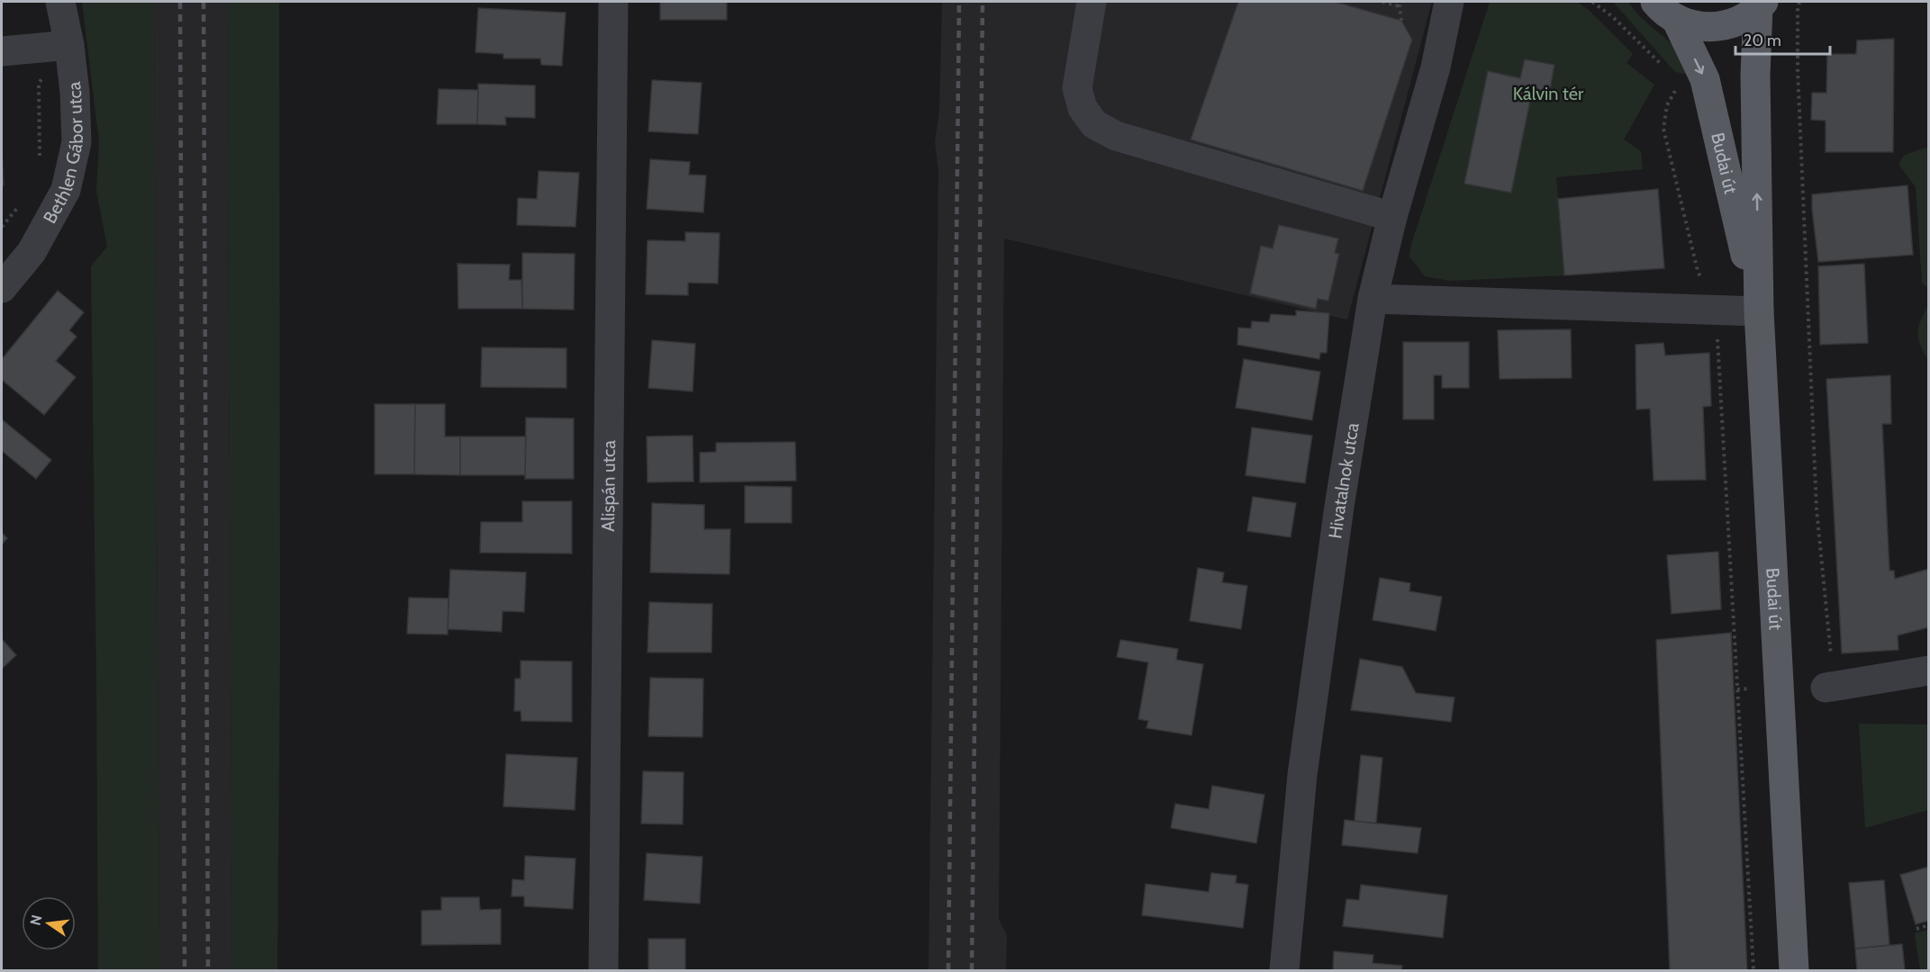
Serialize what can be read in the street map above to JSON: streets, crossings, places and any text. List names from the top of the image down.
{
  "streets": {
    "main road": ["Budai út"],
    "street": ["Bethlen Gábor utca", "Hivatalnok utca", "Alispán utca"]
  },
  "parks": ["Kálvin tér"],
  "scale_bar": "20 m",
  "north": "left"
}
